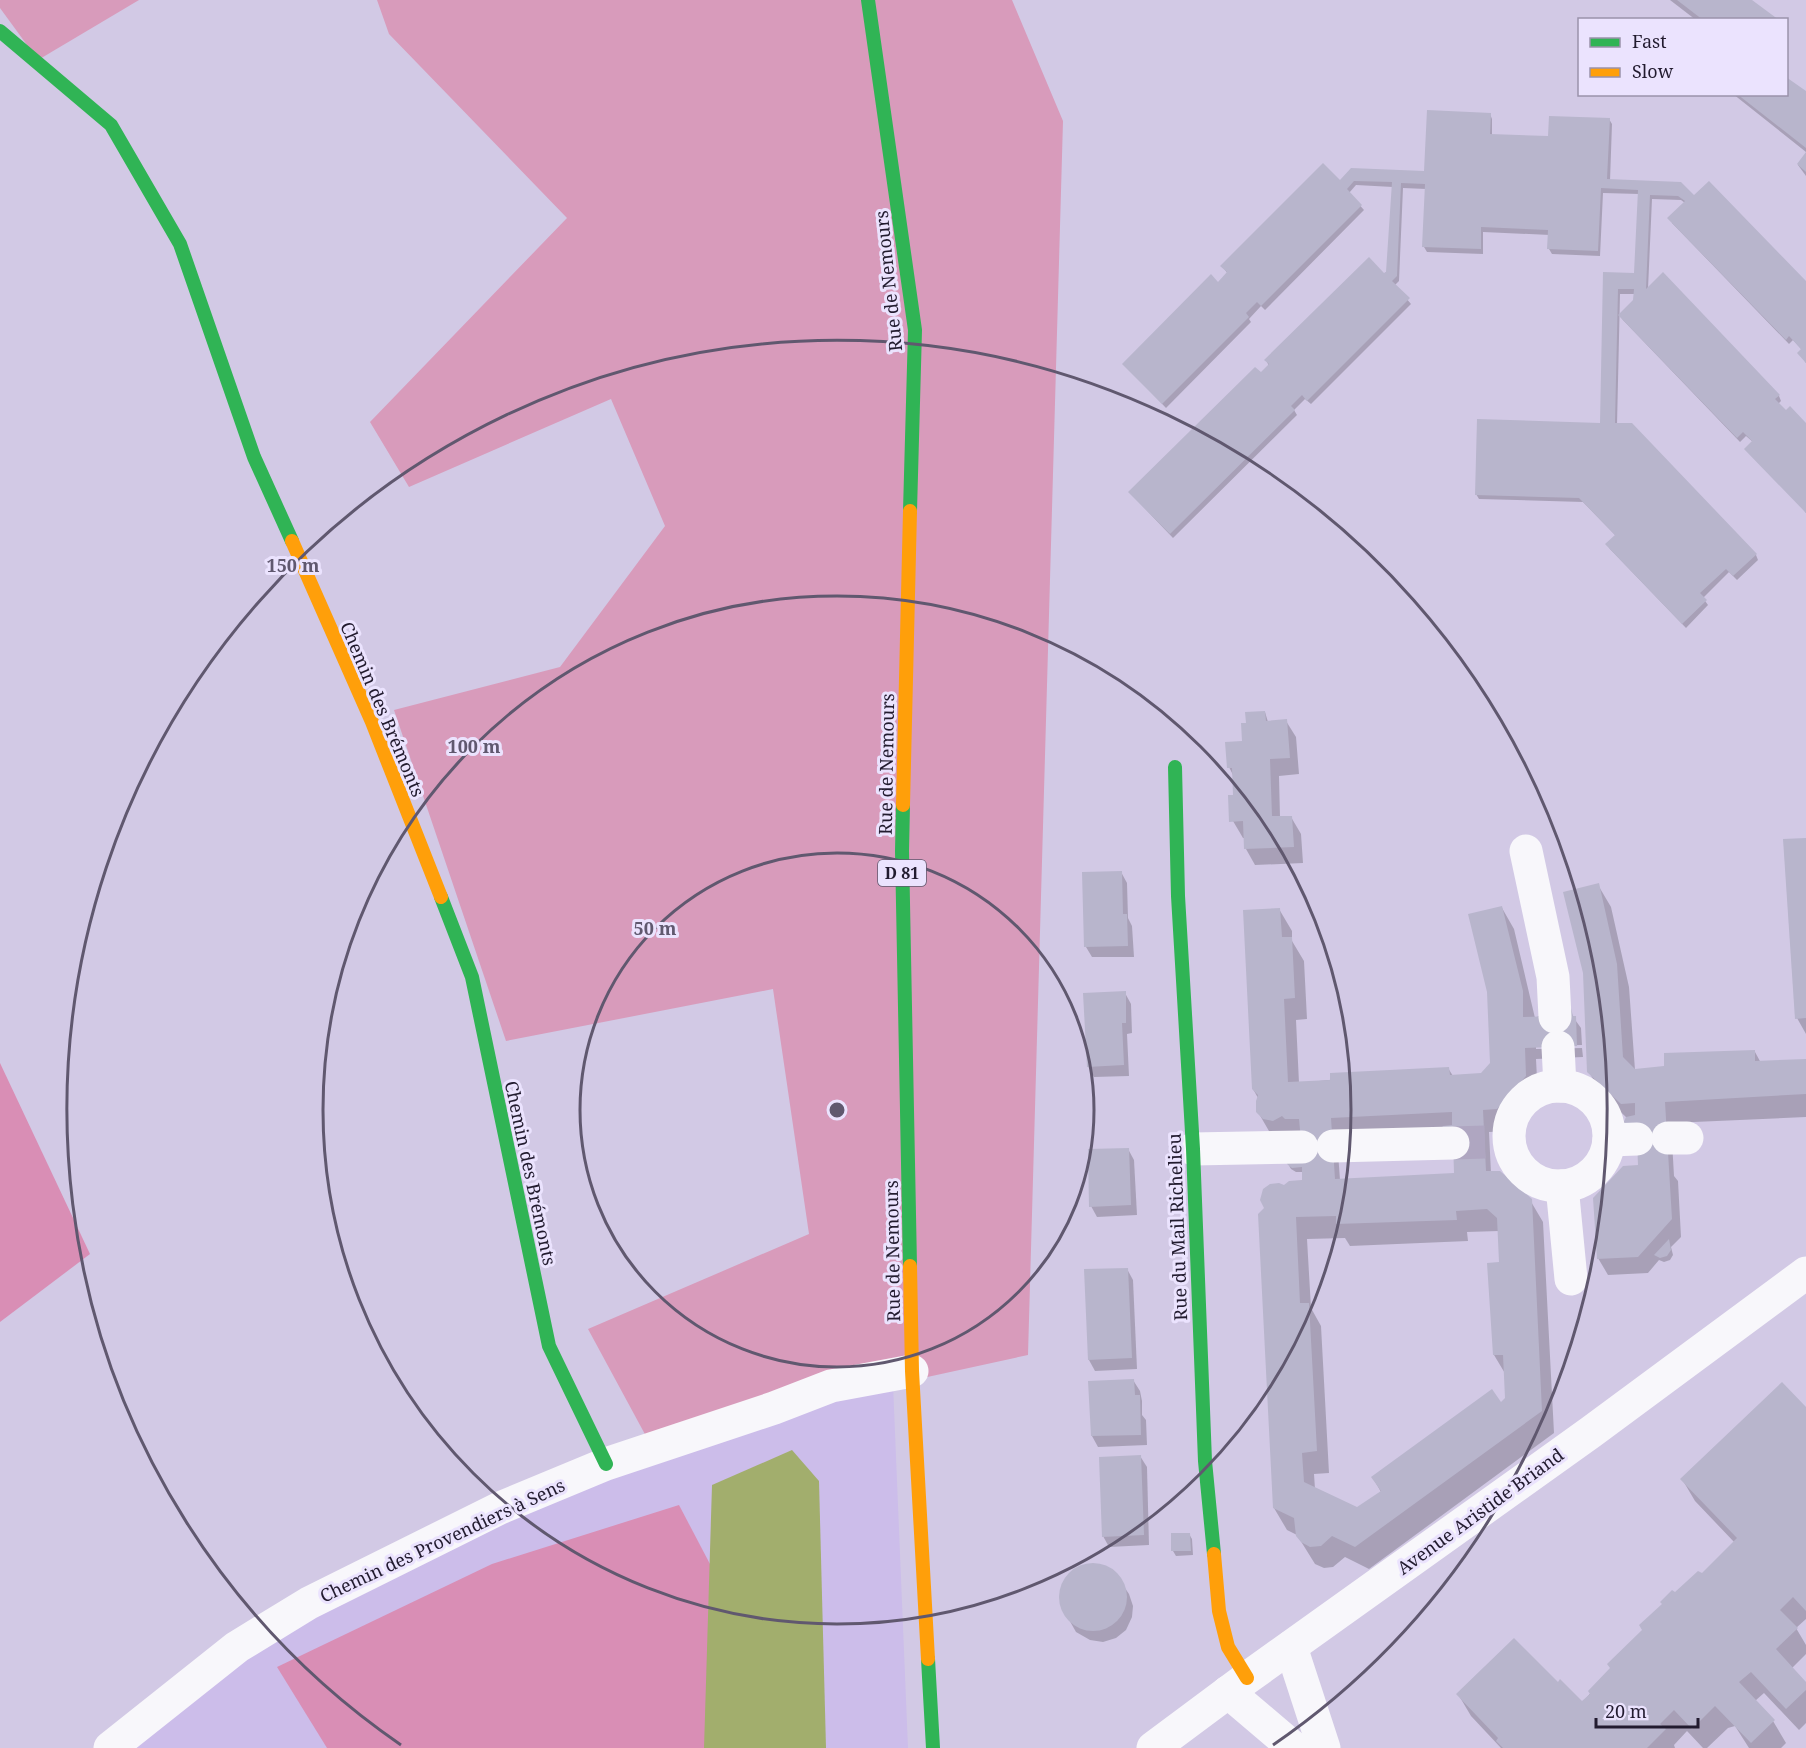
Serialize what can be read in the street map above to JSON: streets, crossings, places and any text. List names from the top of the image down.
{
  "streets": {
    "street": [
      "Rue de Nemours",
      "Chemin des Brémonts",
      "D 81",
      "Rue du Mail Richelieu",
      "Avenue Aristide Briand",
      "Chemin des Provendiers à Sens"
    ]
  },
  "crossings": [
    ["Rue de Nemours", "Chemin des Provendiers à Sens"],
    ["Chemin des Brémonts", "Chemin des Provendiers à Sens"],
    ["Rue du Mail Richelieu", "Avenue Aristide Briand"]
  ],
  "legend": ["Fast", "Slow"],
  "scale_bar": "20 m",
  "rings": ["150 m", "100 m", "50 m"]
}
